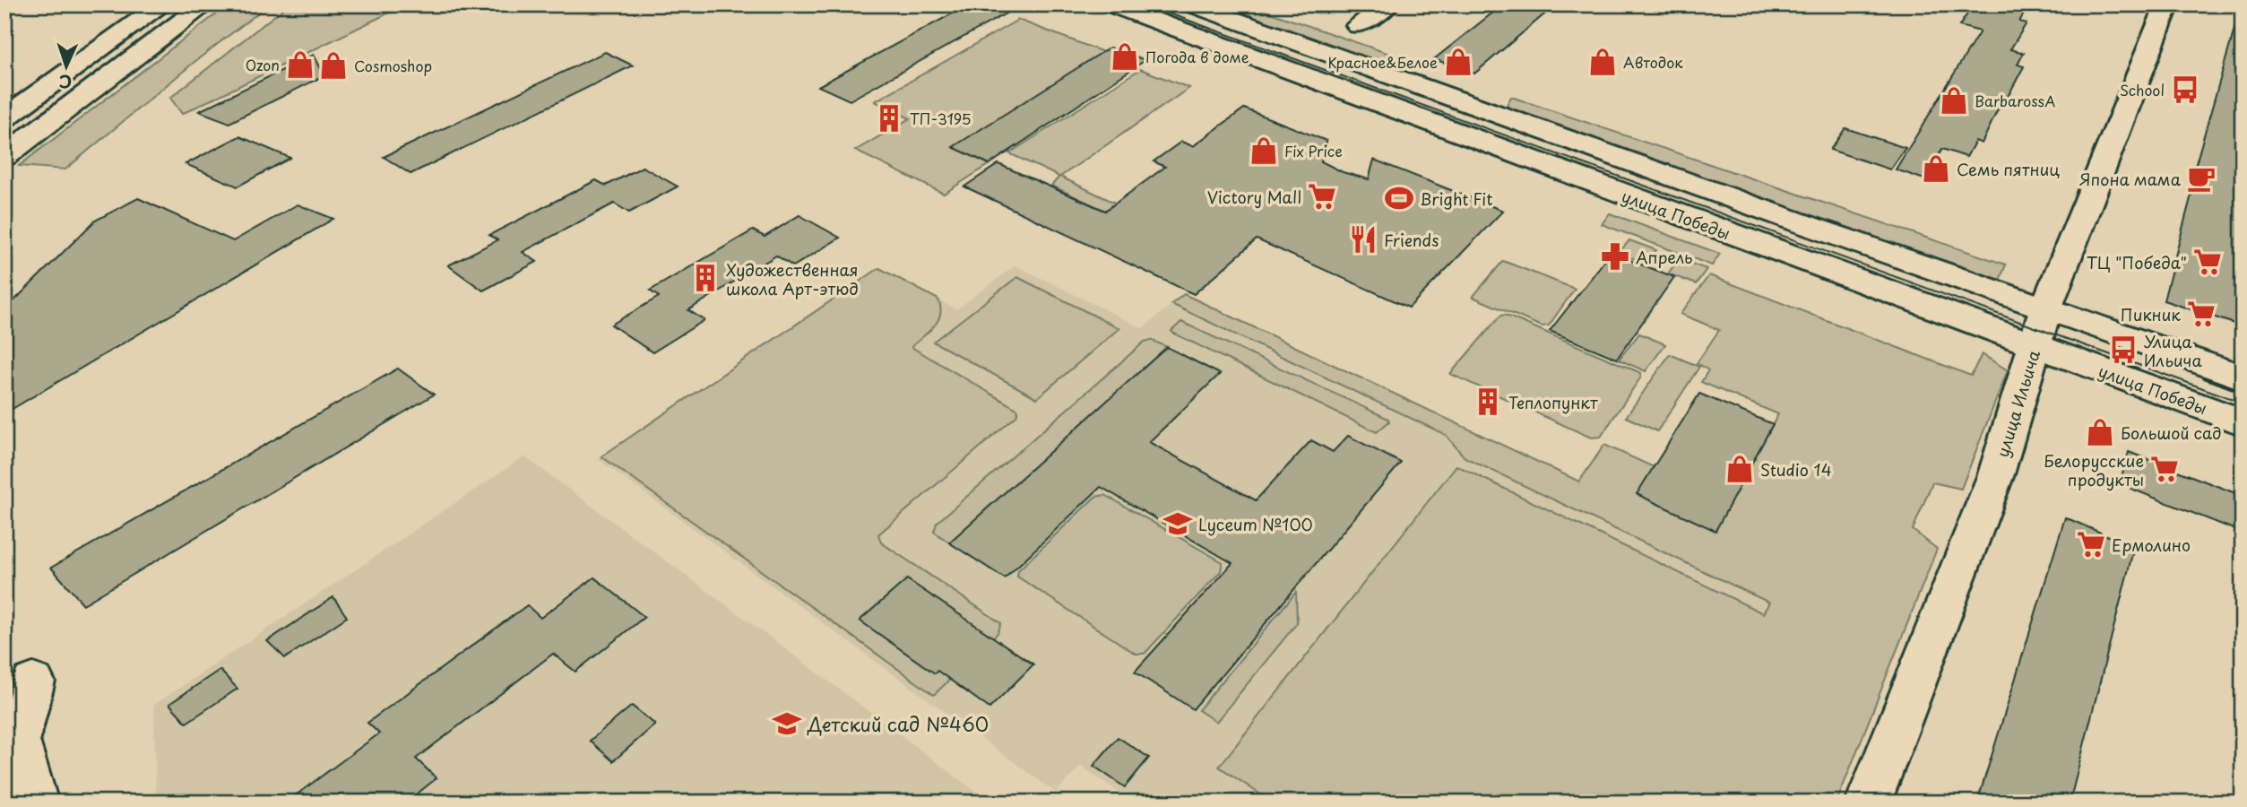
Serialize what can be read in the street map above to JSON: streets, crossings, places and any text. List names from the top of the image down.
{
  "streets": {
    "main road": ["улица Победы", "улица Ильича"]
  },
  "crossings": [
    ["улица Победы", "улица Ильича"]
  ],
  "places": {
    "shop": [
      "Погода в доме",
      "Красное&Белое",
      "Автодок",
      "Ozon",
      "Cosmoshop",
      "BarbarossA",
      "Fix Price",
      "Семь пятниц",
      "Большой сад",
      "Studio 14"
    ],
    "bus stop": ["School", "Улица Ильича"],
    "building": ["ТП-3195", "Художественная школа Арт-этюд", "Теплопункт"],
    "cafe": ["Япона мама"],
    "supermarket": [
      "Victory Mall",
      "ТЦ \"Победа\"",
      "Пикник",
      "Белорусские продукты",
      "Ермолино"
    ],
    "sports": ["Bright Fit"],
    "restaurant": ["Friends"],
    "pharmacy": ["Апрель"],
    "school or university": ["Lyceum №100", "Детский сад №460"]
  },
  "north": "bottom"
}
